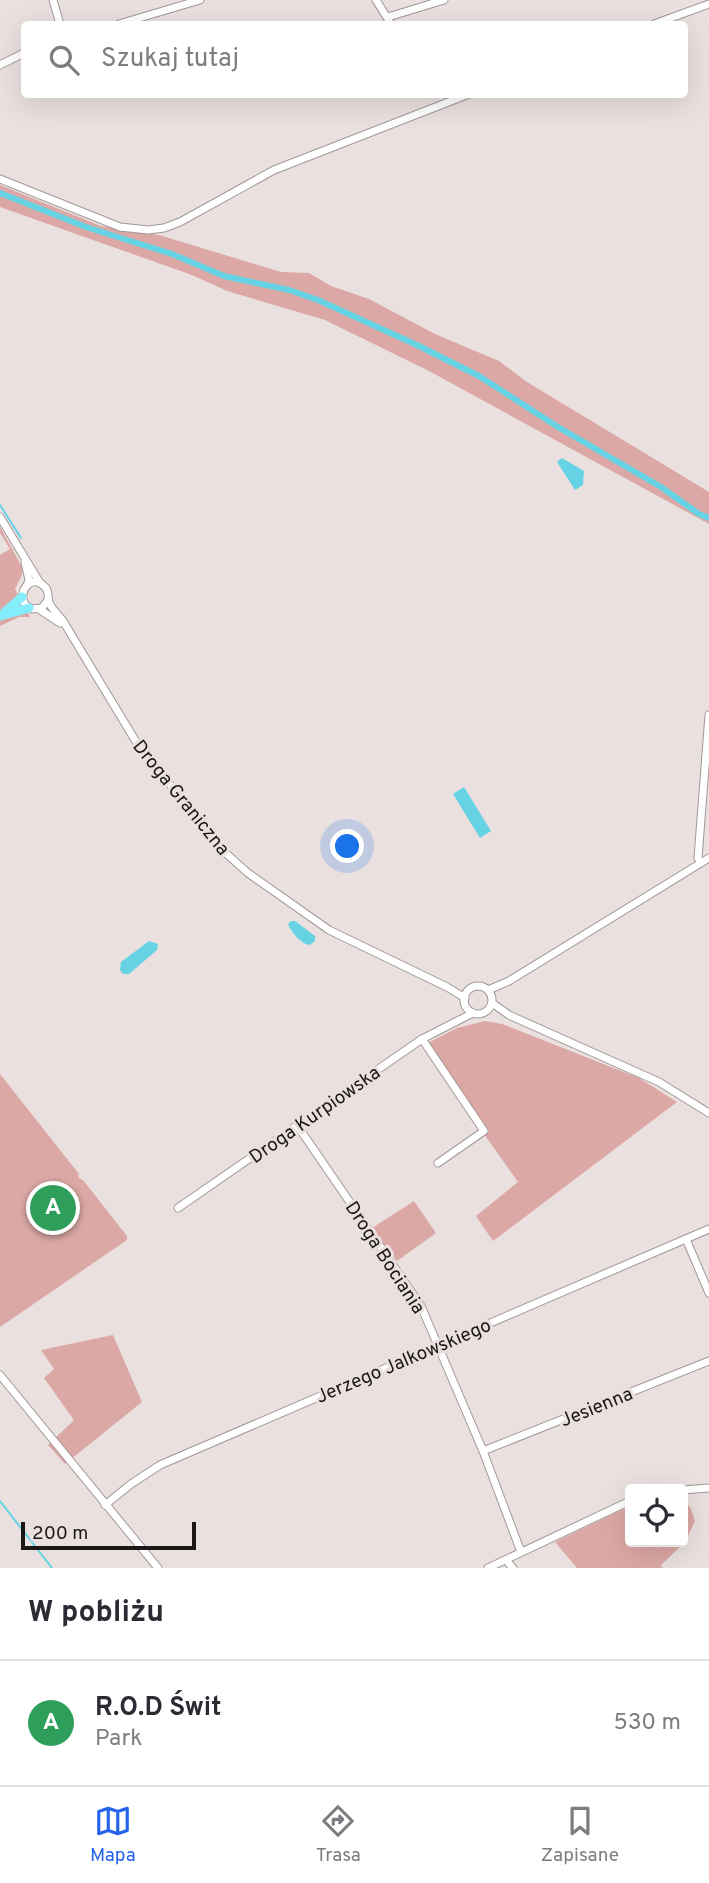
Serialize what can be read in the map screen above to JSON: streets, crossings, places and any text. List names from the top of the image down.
{
  "streets": {
    "street": [
      "Droga Graniczna",
      "Droga Kurpiowska",
      "Droga Bociania",
      "Jerzego Jalkowskiego",
      "Jesienna"
    ]
  },
  "crossings": [
    ["Droga Kurpiowska", "Droga Bociania"],
    ["Droga Bociania", "Jerzego Jalkowskiego"],
    ["Droga Bociania", "Jesienna"]
  ],
  "scale_bar": "200 m",
  "page": {
    "search": "Szukaj tutaj",
    "pins": "A",
    "scale": "200 m",
    "heading": "W pobliżu",
    "list": [
      {
        "mark": "A",
        "name": "R.O.D Świt",
        "note": "Park",
        "value": "530 m"
      }
    ],
    "nav": ["Mapa", "Trasa", "Zapisane"]
  }
}
